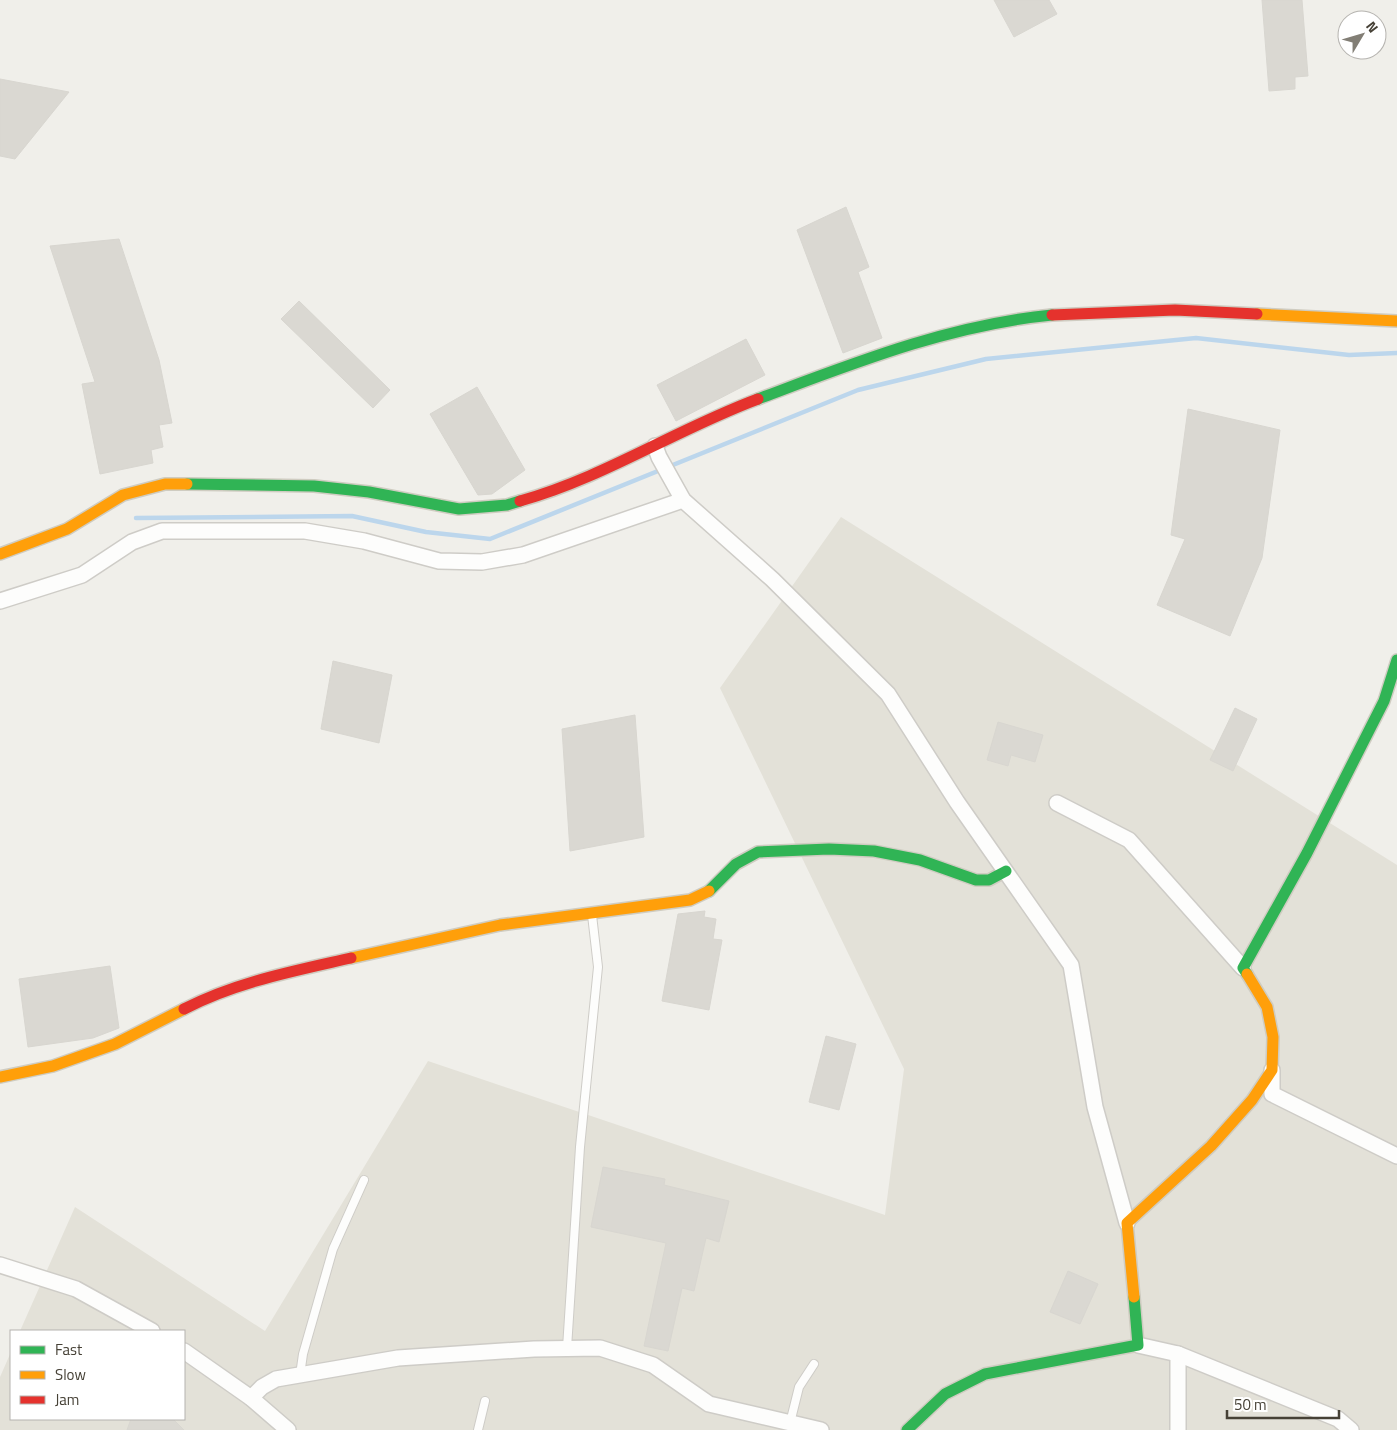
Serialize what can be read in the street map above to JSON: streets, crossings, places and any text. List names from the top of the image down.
{
  "legend": ["Fast", "Slow", "Jam"],
  "scale_bar": "50 m",
  "north": "top right"
}
